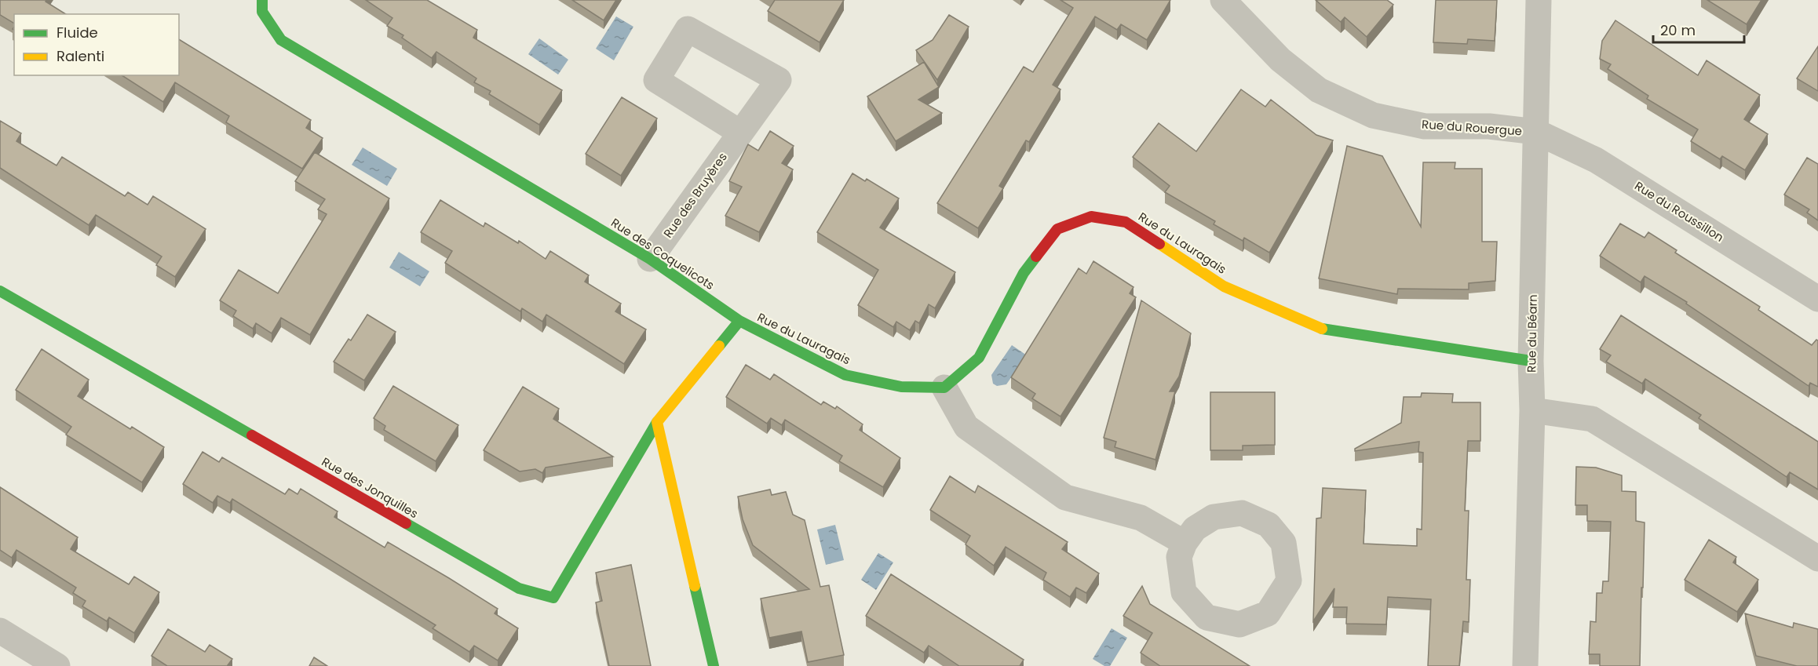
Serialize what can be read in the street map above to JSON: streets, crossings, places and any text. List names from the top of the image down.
{
  "streets": {
    "street": [
      "Rue du Rouergue",
      "Rue des Bruyères",
      "Rue du Roussillon",
      "Rue du Lauragais",
      "Rue des Coquelicots",
      "Rue du Béarn",
      "Rue des Jonquilles"
    ]
  },
  "crossings": [
    ["Rue du Rouergue", "Rue du Roussillon"],
    ["Rue du Rouergue", "Rue du Béarn"],
    ["Rue des Bruyères", "Rue des Coquelicots"],
    ["Rue du Roussillon", "Rue du Béarn"],
    ["Rue du Lauragais", "Rue des Coquelicots"],
    ["Rue du Lauragais", "Rue du Béarn"]
  ],
  "legend": ["Fluide", "Ralenti"],
  "scale_bar": "20 m"
}
